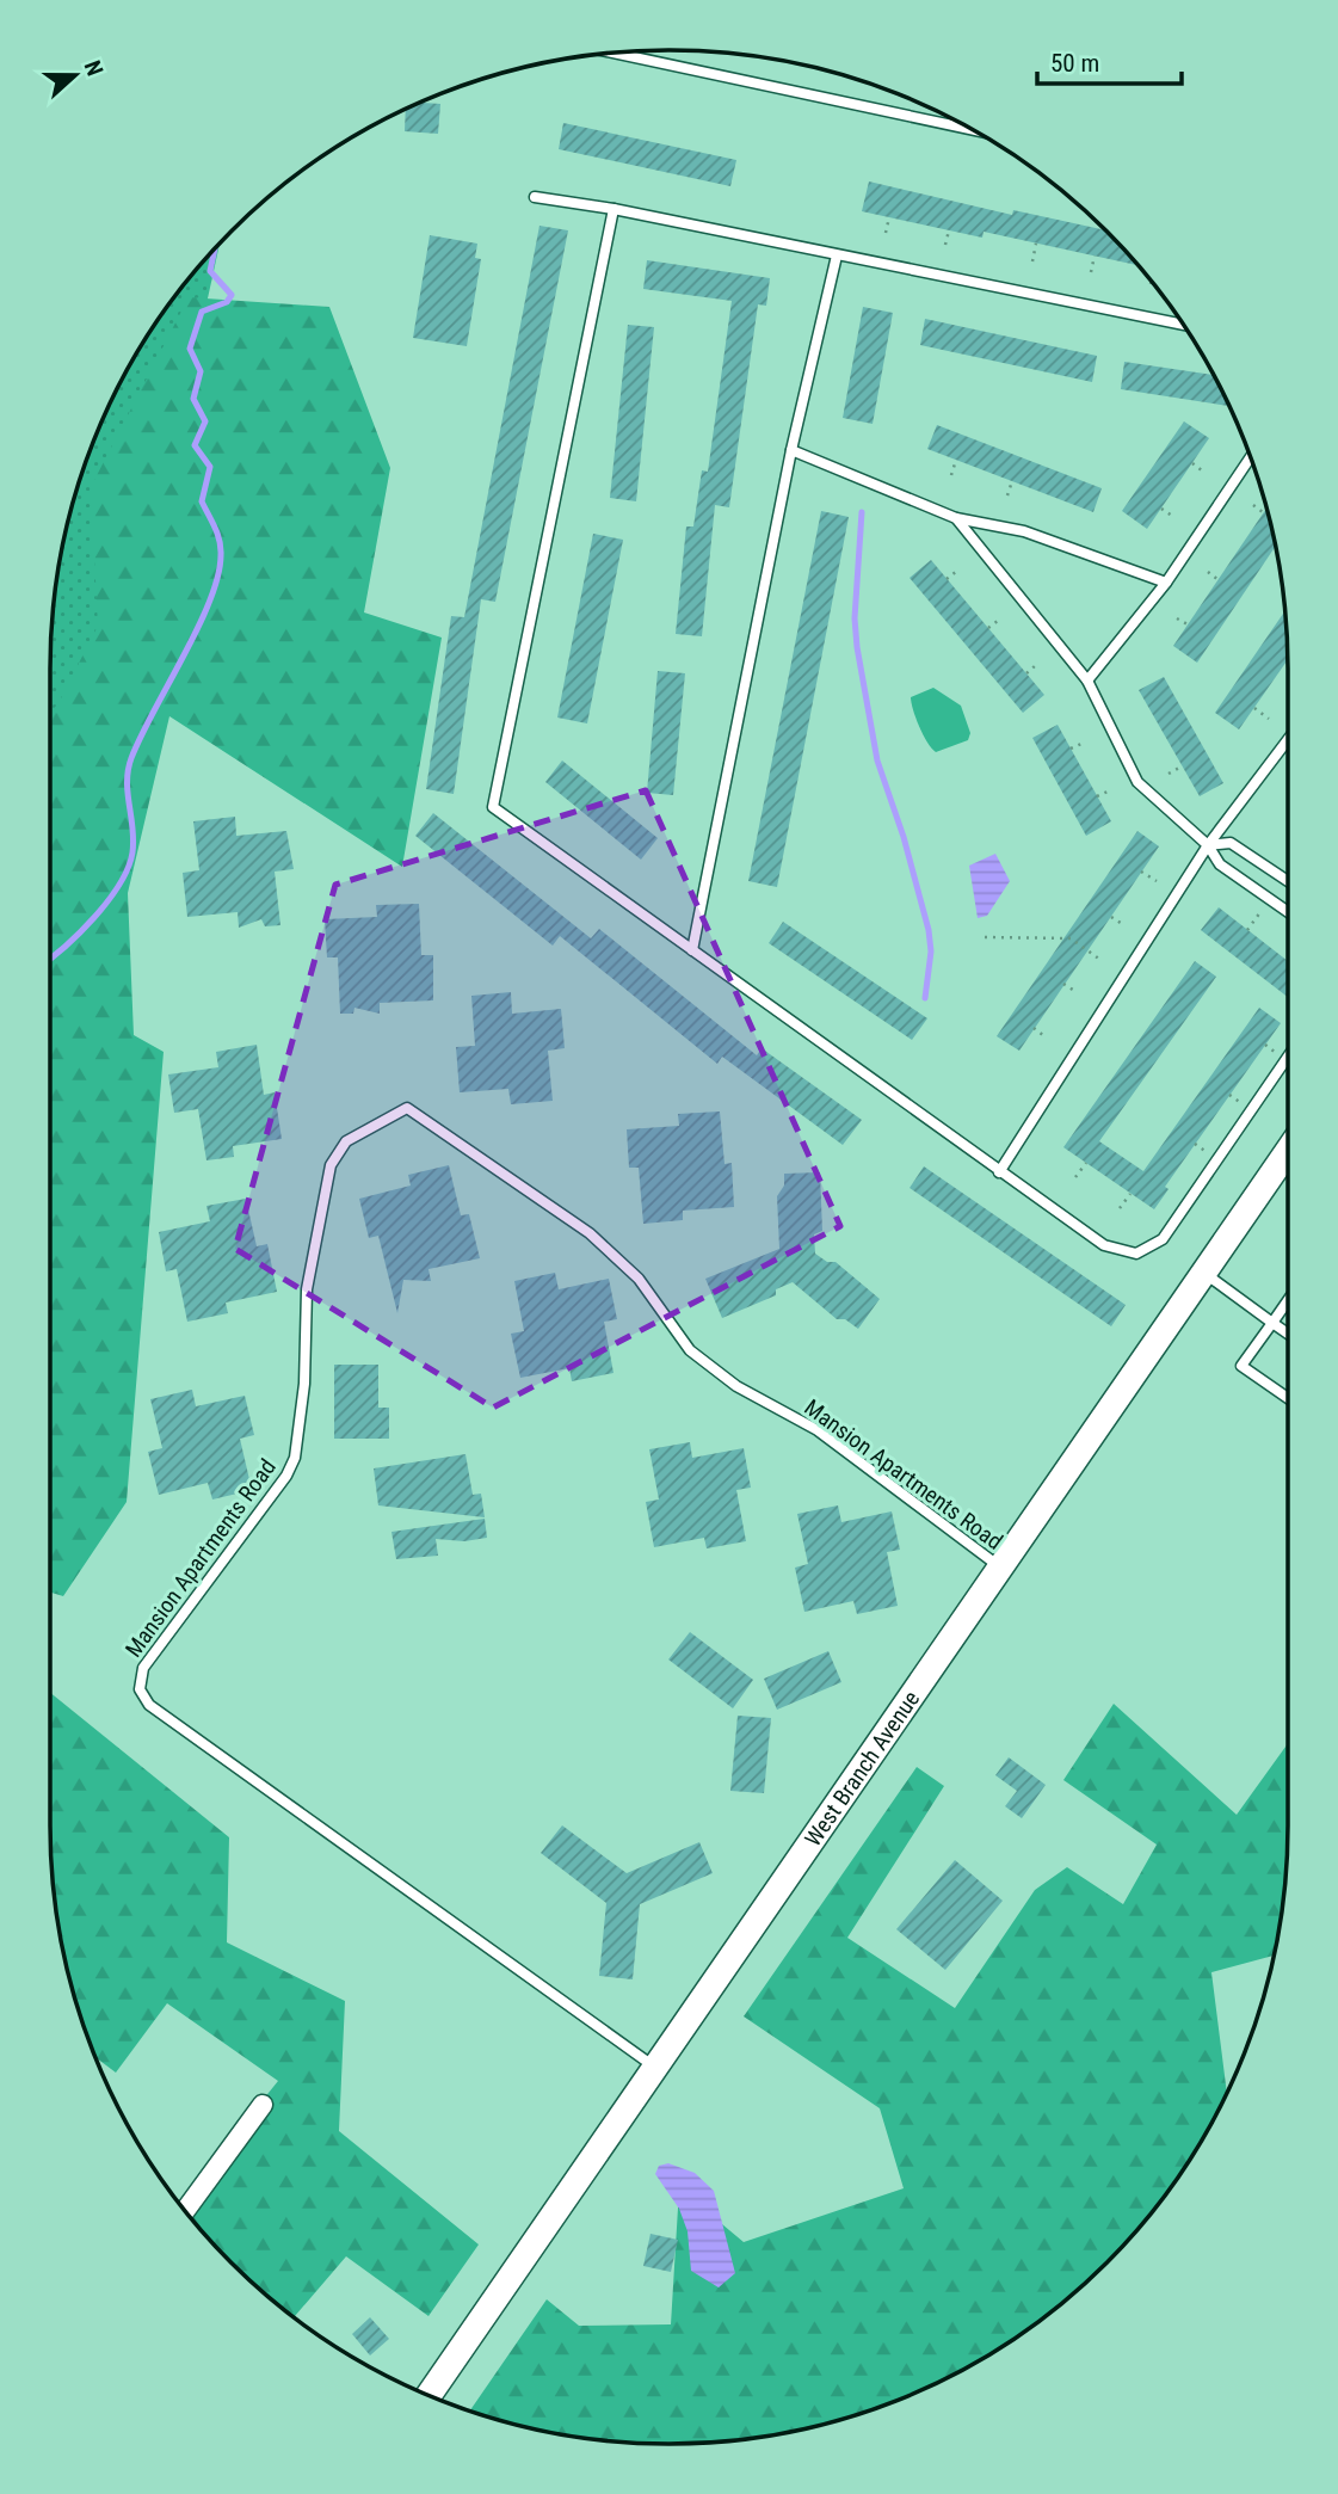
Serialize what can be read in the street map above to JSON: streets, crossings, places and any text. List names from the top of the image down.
{
  "streets": {
    "street": ["West Branch Avenue"],
    "lane": ["Mansion Apartments Road"]
  },
  "crossings": [
    ["Mansion Apartments Road", "West Branch Avenue"]
  ],
  "scale_bar": "50 m",
  "north": "right"
}
